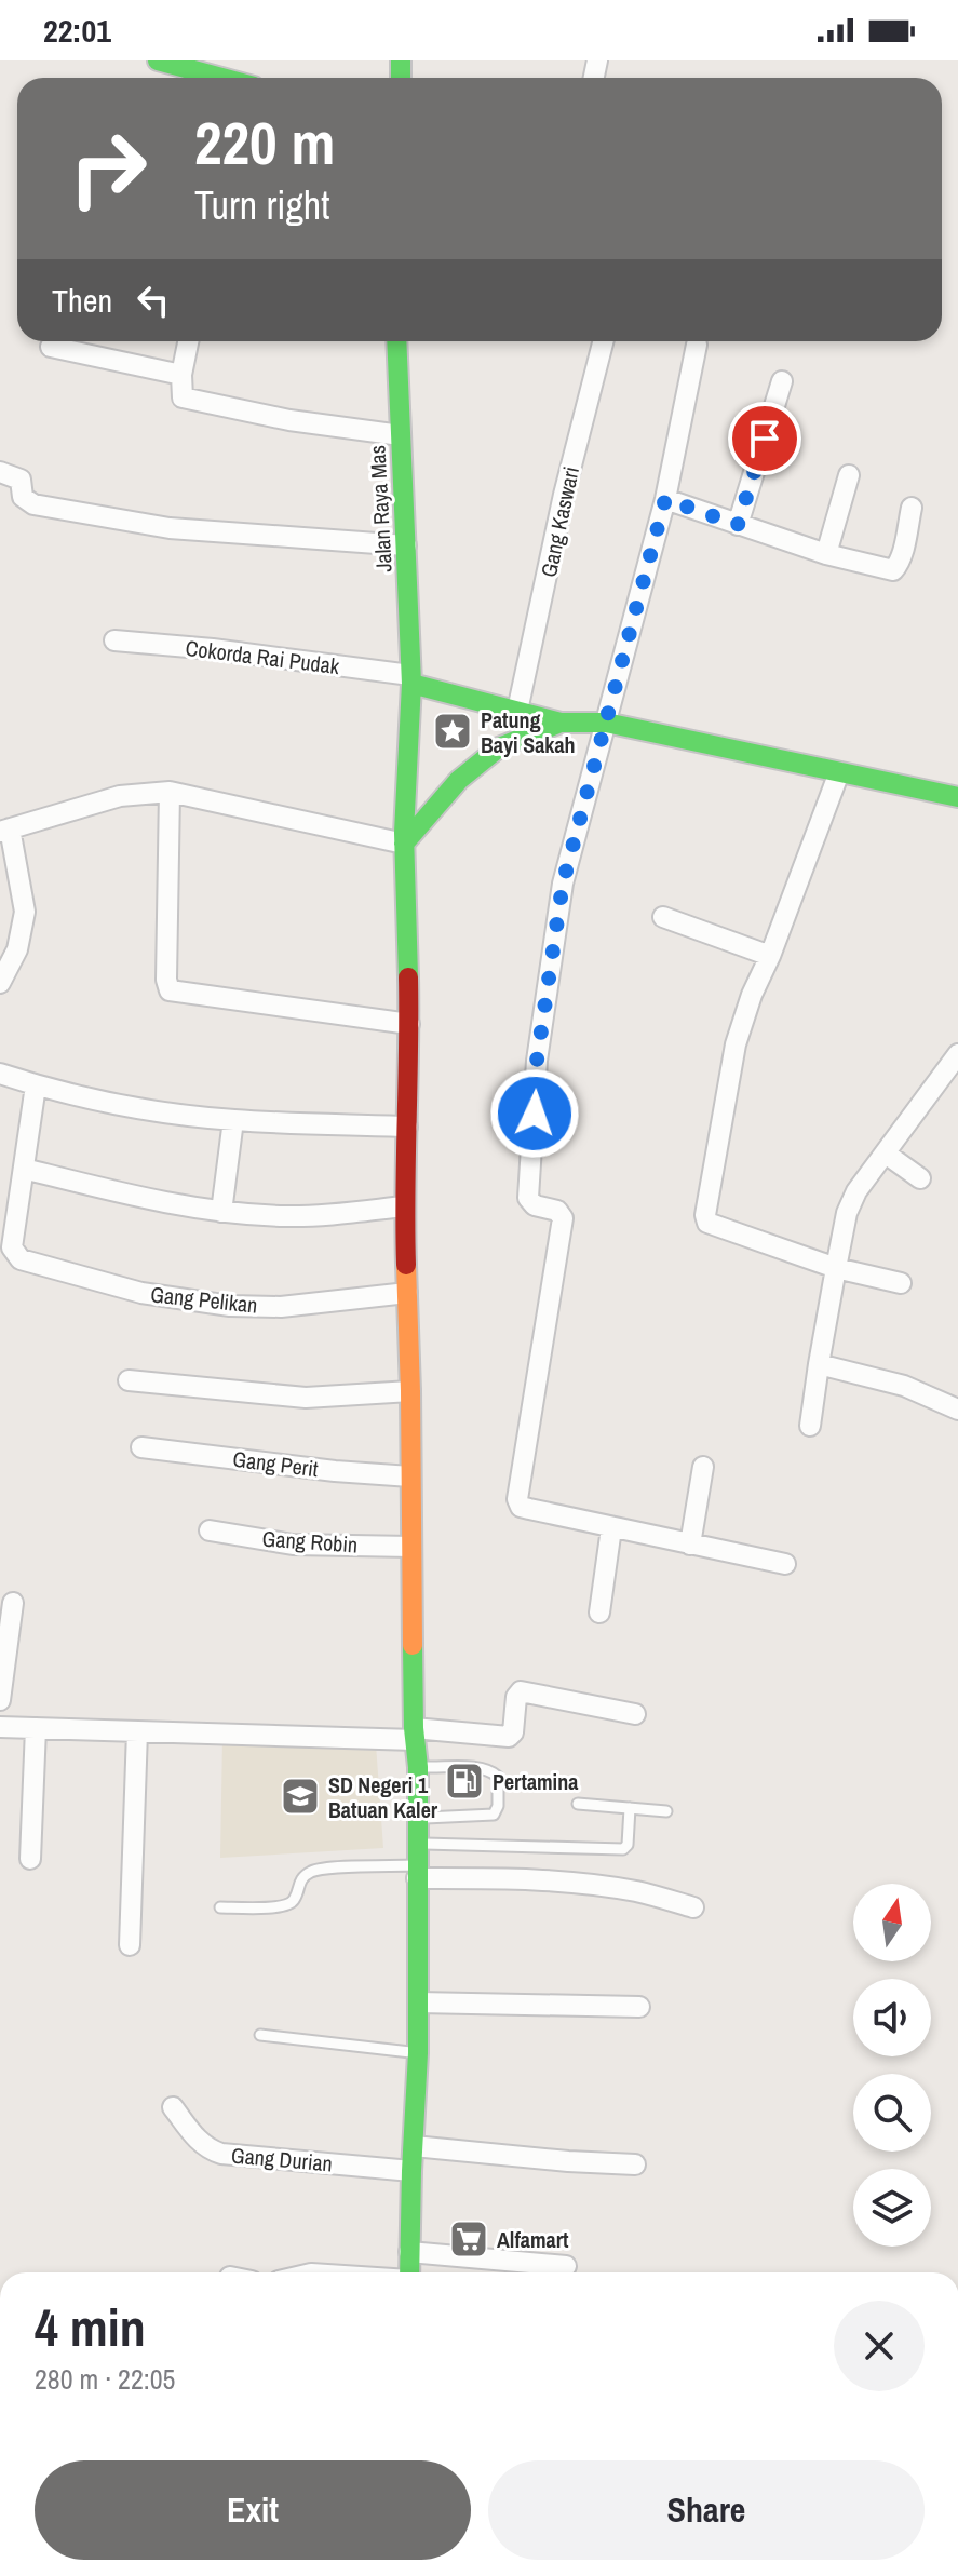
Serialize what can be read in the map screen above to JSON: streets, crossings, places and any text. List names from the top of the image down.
{
  "streets": {
    "main road": ["Jalan Raya Mas"],
    "street": [
      "Gang Kaswari",
      "Cokorda Rai Pudak",
      "Gang Pelikan",
      "Gang Perit",
      "Gang Robin",
      "Gang Durian"
    ]
  },
  "crossings": [
    ["Jalan Raya Mas", "Cokorda Rai Pudak"],
    ["Jalan Raya Mas", "Gang Pelikan"],
    ["Jalan Raya Mas", "Gang Perit"],
    ["Jalan Raya Mas", "Gang Robin"],
    ["Jalan Raya Mas", "Gang Durian"]
  ],
  "places": {
    "place": ["Patung Bayi Sakah"],
    "fuel station": ["Pertamina"],
    "school or university": ["SD Negeri 1 Batuan Kaler"],
    "supermarket": ["Alfamart"]
  },
  "north": "top",
  "page": {
    "status": "22:01",
    "turn": ["220 m", "Turn right"],
    "then": "Then",
    "heading": ["4 min", "280 m · 22:05"],
    "buttons": ["Exit", "Share"]
  }
}
